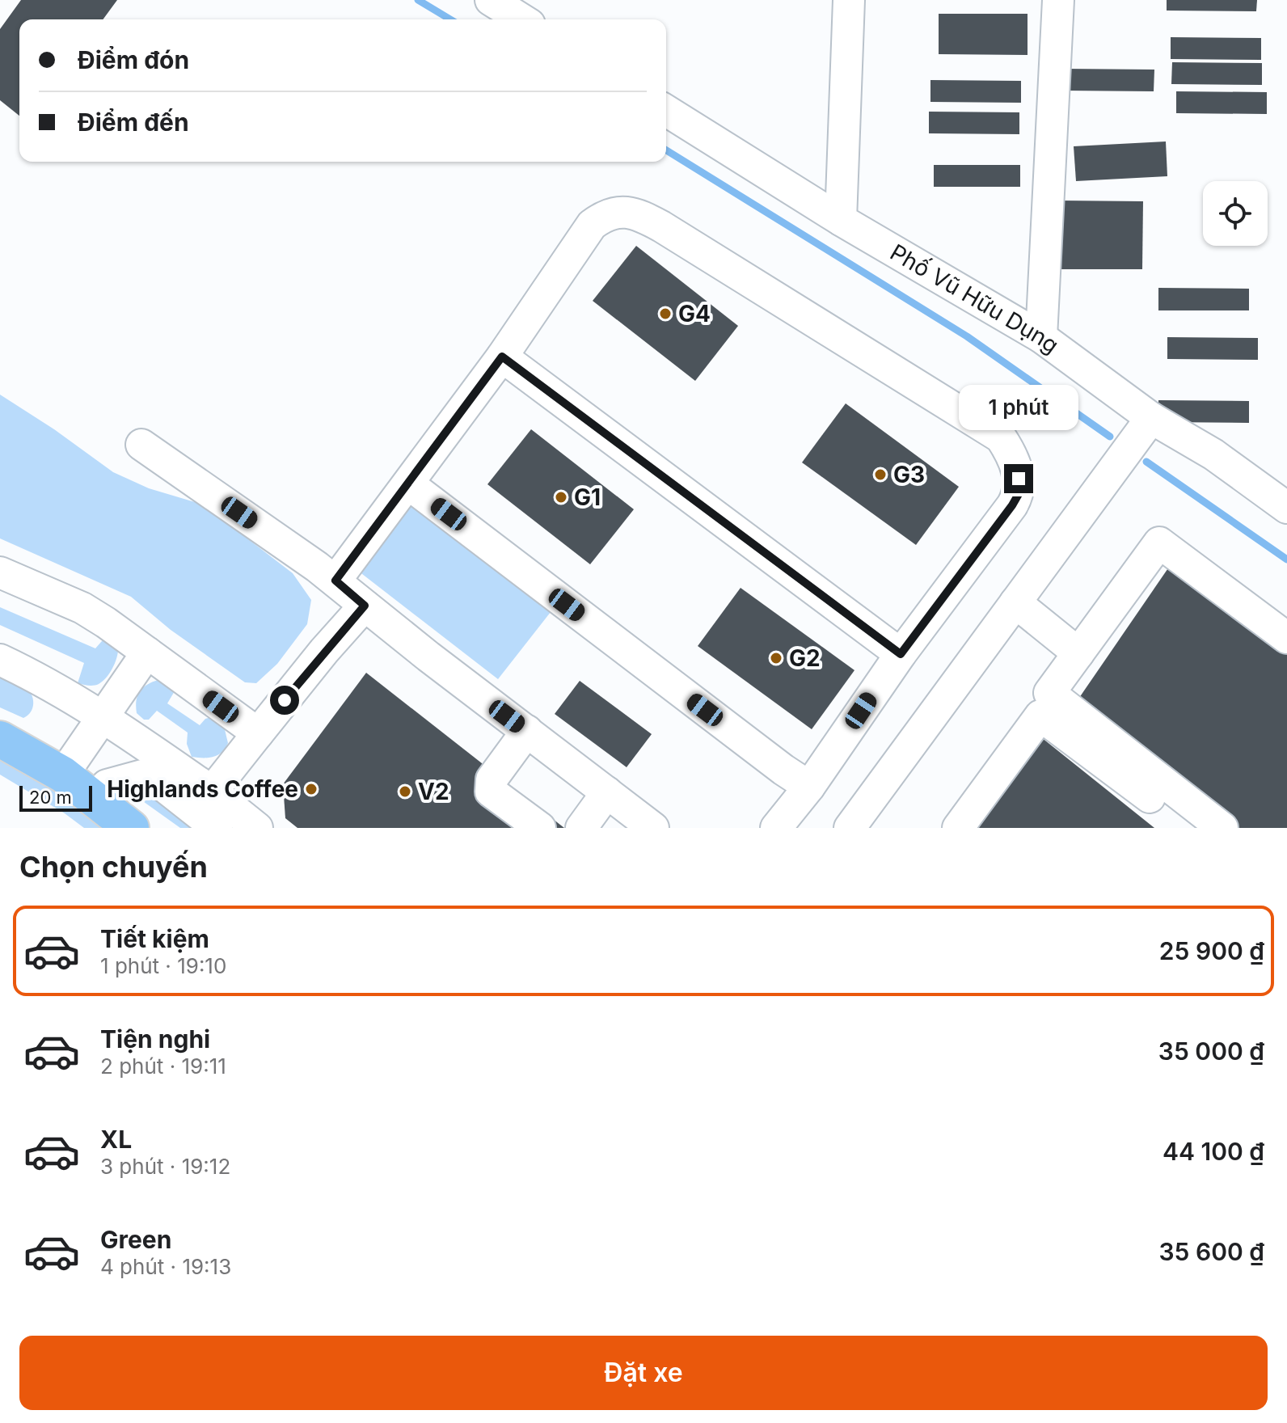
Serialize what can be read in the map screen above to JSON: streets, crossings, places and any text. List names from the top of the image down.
{
  "streets": {
    "street": ["Phố Vũ Hữu Dụng"]
  },
  "places": [
    "G4",
    "G3",
    "G1",
    "G2",
    "Highlands Coffee",
    "V2"
  ],
  "scale_bar": "20 m",
  "page": {
    "banner": ["Điểm đón", "Điểm đến"],
    "bubble": "1 phút",
    "scale": "20 m",
    "heading": "Chọn chuyến",
    "list": [
      {
        "name": "Tiết kiệm",
        "note": "1 phút · 19:10",
        "value": "25 900 ₫"
      },
      {
        "name": "Tiện nghi",
        "note": "2 phút · 19:11",
        "value": "35 000 ₫"
      },
      {
        "name": "XL",
        "note": "3 phút · 19:12",
        "value": "44 100 ₫"
      },
      {
        "name": "Green",
        "note": "4 phút · 19:13",
        "value": "35 600 ₫"
      }
    ],
    "buttons": "Đặt xe"
  }
}
